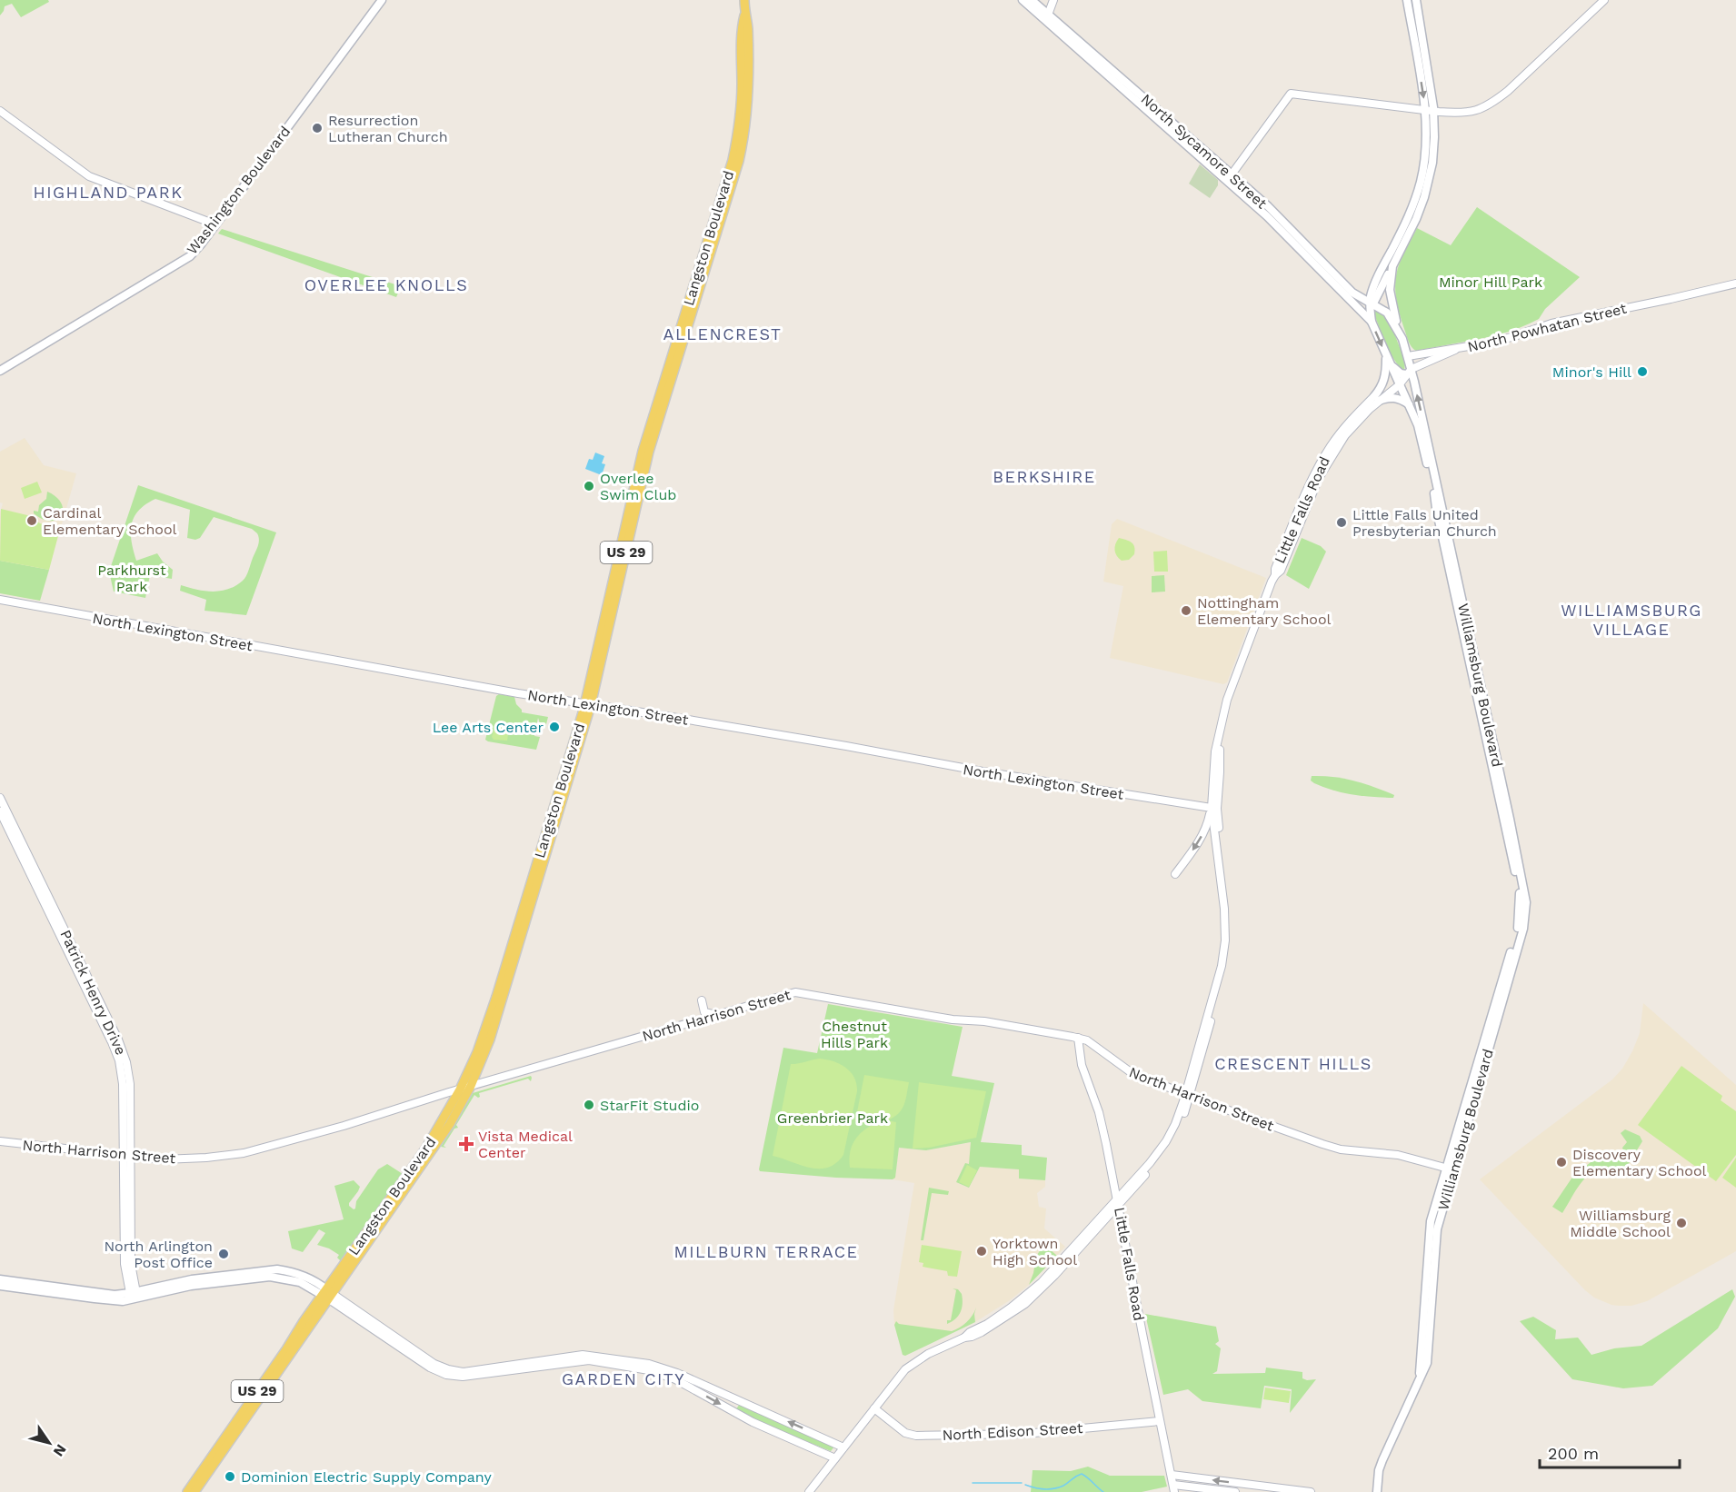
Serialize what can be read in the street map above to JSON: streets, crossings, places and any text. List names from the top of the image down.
{
  "streets": {
    "main road": [
      "North Sycamore Street",
      "Washington Boulevard",
      "Langston Boulevard",
      "US 29",
      "Williamsburg Boulevard"
    ],
    "street": [
      "North Powhatan Street",
      "Little Falls Road",
      "North Lexington Street",
      "Patrick Henry Drive",
      "North Harrison Street",
      "North Edison Street"
    ]
  },
  "crossings": [
    ["North Sycamore Street", "Williamsburg Boulevard"],
    ["Langston Boulevard", "North Lexington Street"],
    ["Langston Boulevard", "North Harrison Street"],
    ["North Powhatan Street", "Little Falls Road"],
    ["North Powhatan Street", "Williamsburg Boulevard"],
    ["Little Falls Road", "North Lexington Street"],
    ["Little Falls Road", "Williamsburg Boulevard"],
    ["Little Falls Road", "North Harrison Street"],
    ["Little Falls Road", "North Edison Street"],
    ["Williamsburg Boulevard", "North Harrison Street"],
    ["Patrick Henry Drive", "North Harrison Street"]
  ],
  "districts": [
    "HIGHLAND PARK",
    "OVERLEE KNOLLS",
    "ALLENCREST",
    "BERKSHIRE",
    "WILLIAMSBURG VILLAGE",
    "CRESCENT HILLS",
    "MILLBURN TERRACE",
    "GARDEN CITY"
  ],
  "parks": [
    "Minor Hill Park",
    "Parkhurst Park",
    "Chestnut Hills Park",
    "Greenbrier Park"
  ],
  "places": {
    "other": [
      "Resurrection Lutheran Church",
      "Minor's Hill",
      "Overlee Swim Club",
      "Cardinal Elementary School",
      "Little Falls United Presbyterian Church",
      "Nottingham Elementary School",
      "Lee Arts Center",
      "StarFit Studio",
      "Discovery Elementary School",
      "Williamsburg Middle School",
      "Yorktown High School",
      "North Arlington Post Office",
      "Dominion Electric Supply Company"
    ],
    "health": ["Vista Medical Center"]
  },
  "scale_bar": "200 m",
  "north": "bottom right"
}
